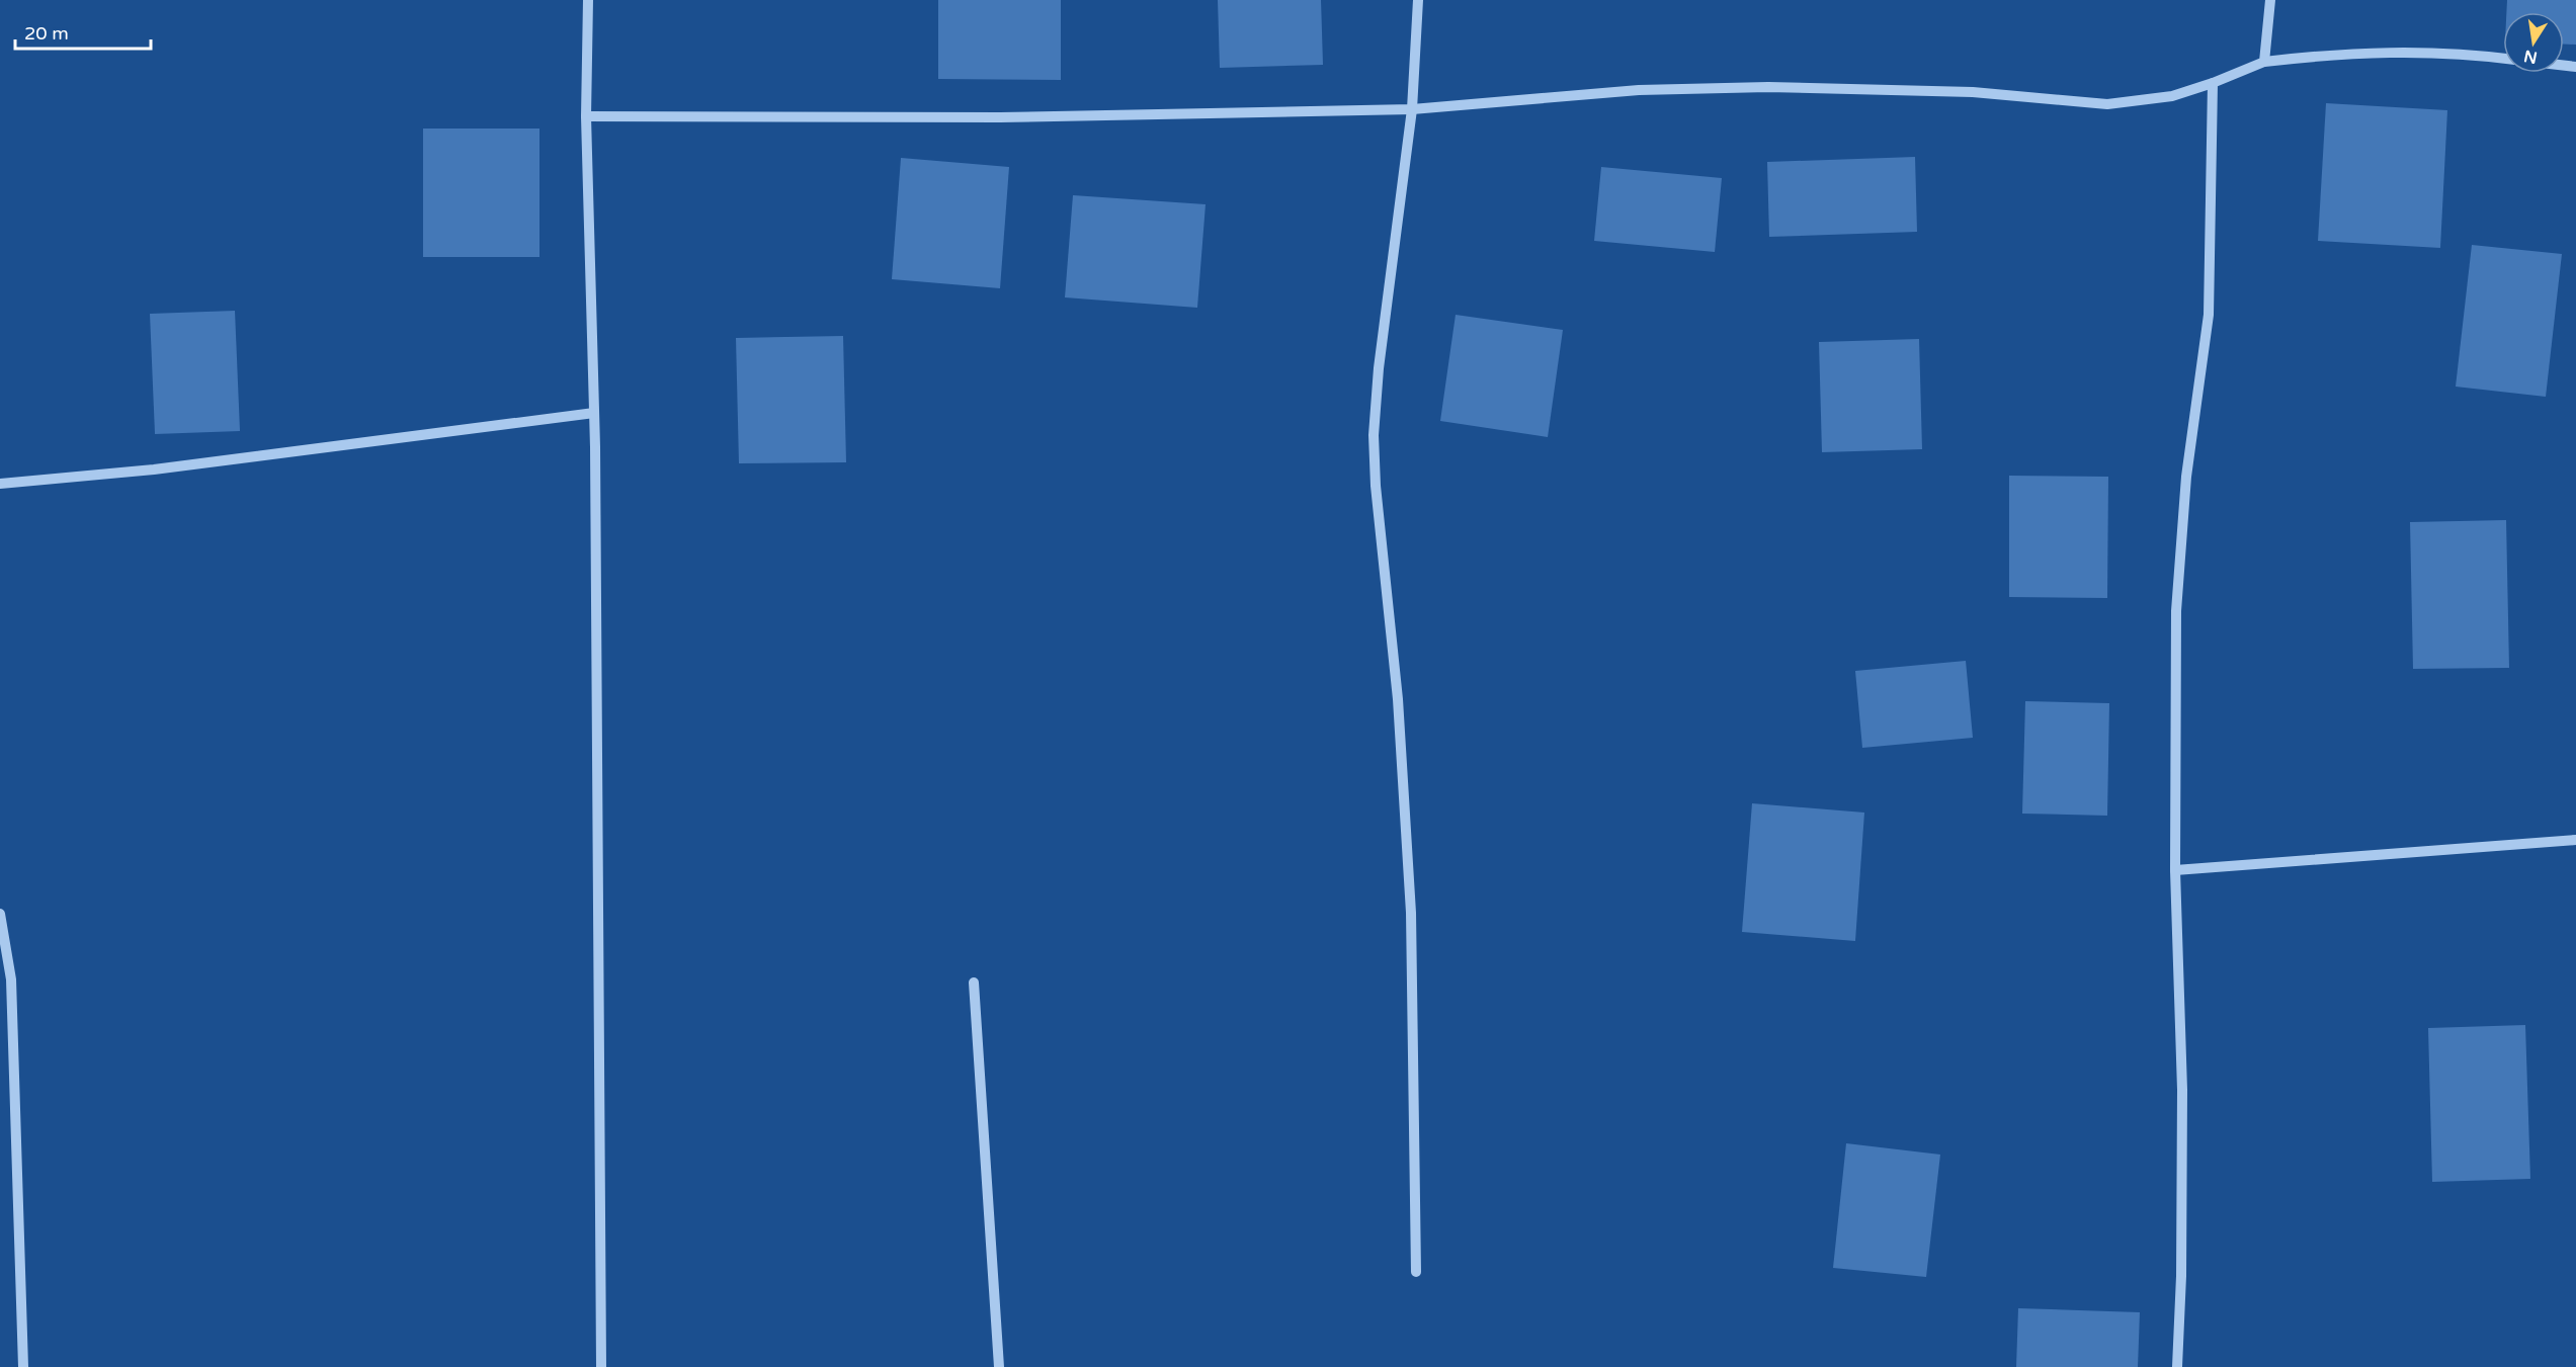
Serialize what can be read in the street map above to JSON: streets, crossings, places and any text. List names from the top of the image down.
{
  "scale_bar": "20 m",
  "north": "bottom"
}
